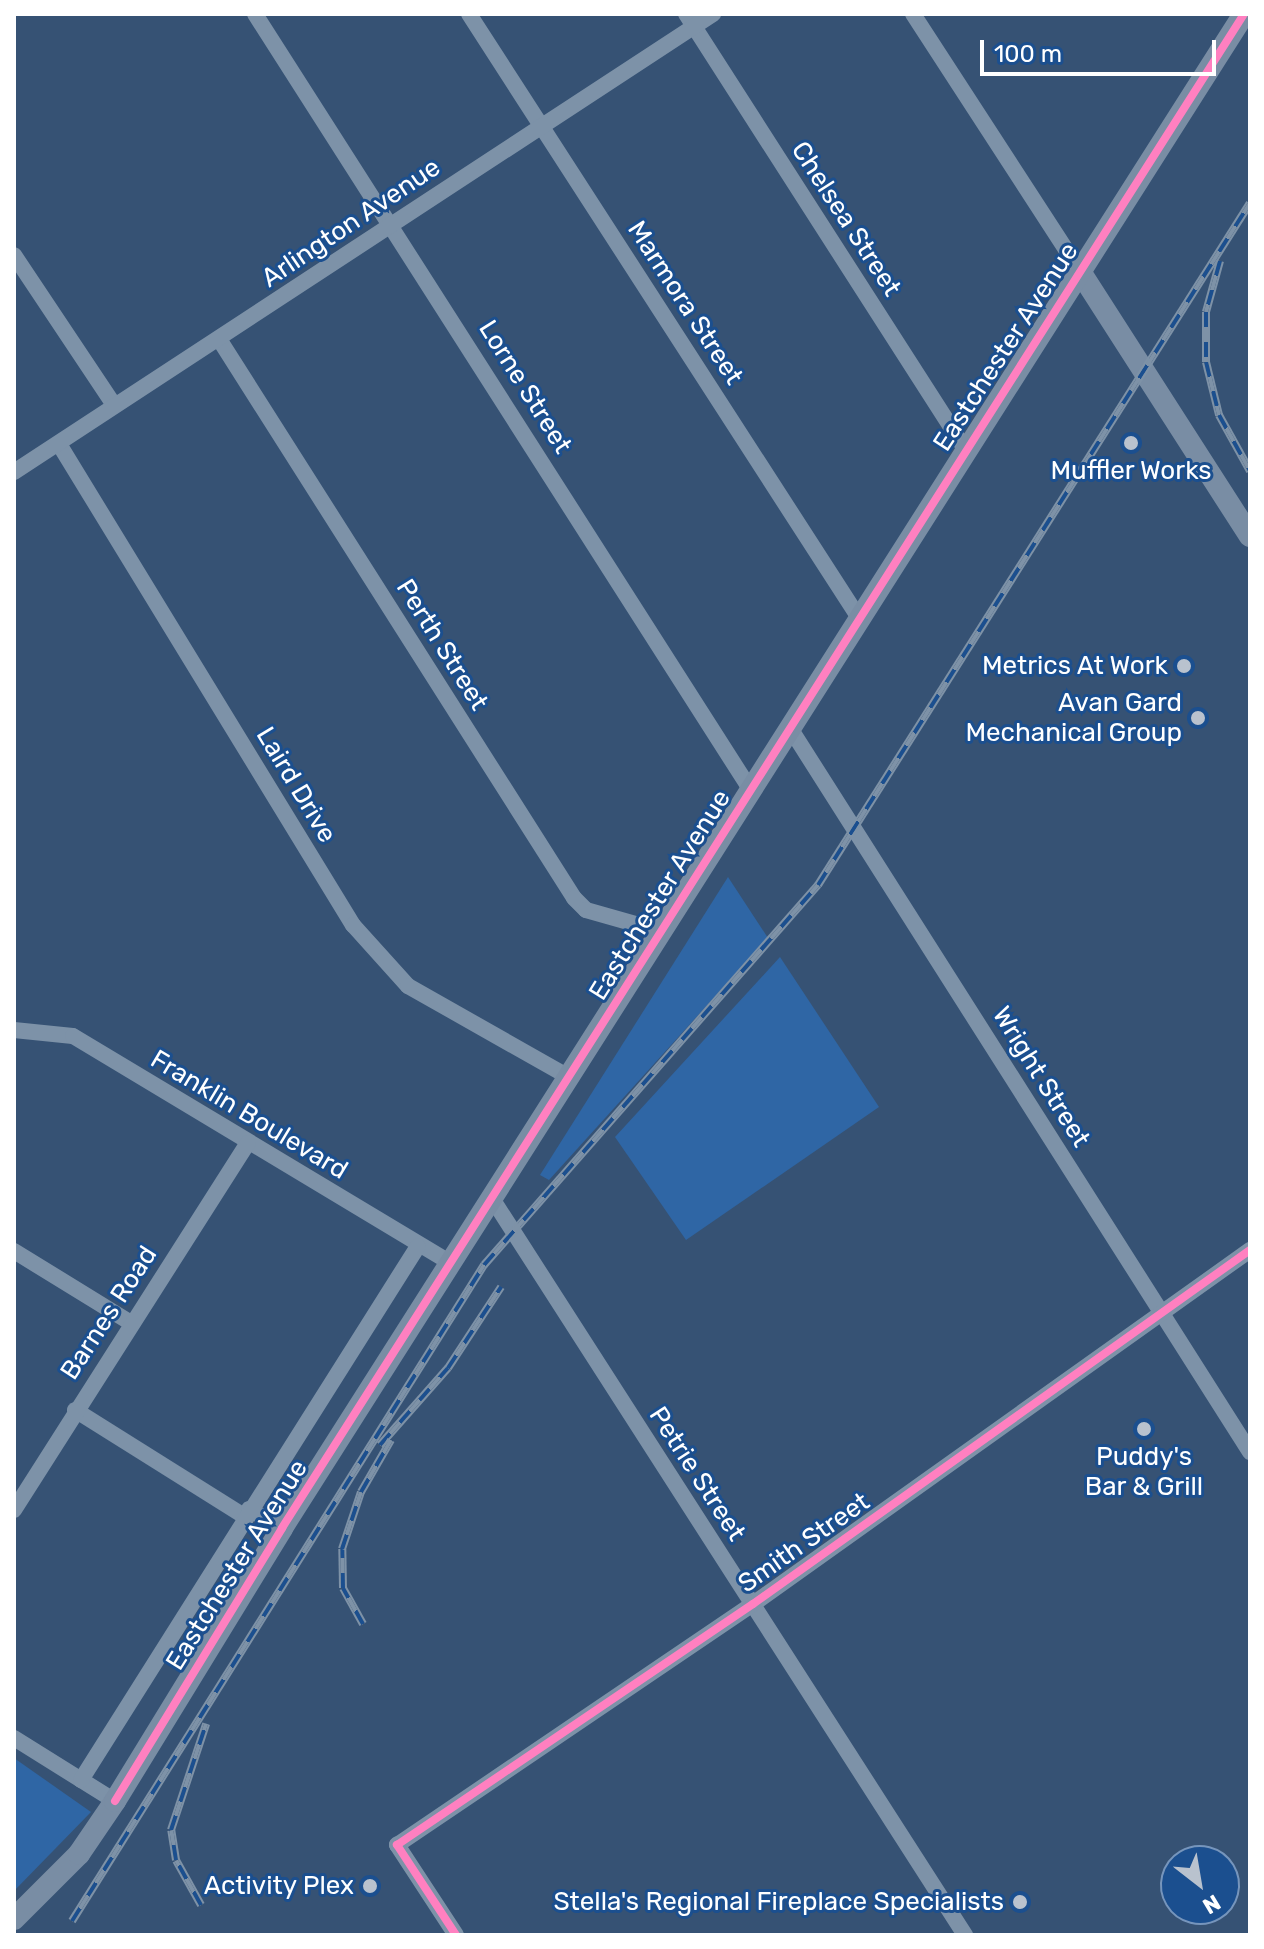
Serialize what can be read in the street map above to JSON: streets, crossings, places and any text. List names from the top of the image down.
{
  "streets": {
    "street": [
      "Chelsea Street",
      "Arlington Avenue",
      "Marmora Street",
      "Eastchester Avenue",
      "Lorne Street",
      "Perth Street",
      "Laird Drive",
      "Wright Street",
      "Franklin Boulevard",
      "Barnes Road",
      "Petrie Street",
      "Smith Street"
    ]
  },
  "crossings": [
    ["Chelsea Street", "Arlington Avenue"],
    ["Chelsea Street", "Eastchester Avenue"],
    ["Arlington Avenue", "Marmora Street"],
    ["Arlington Avenue", "Lorne Street"],
    ["Arlington Avenue", "Perth Street"],
    ["Arlington Avenue", "Laird Drive"],
    ["Marmora Street", "Eastchester Avenue"],
    ["Eastchester Avenue", "Lorne Street"],
    ["Eastchester Avenue", "Perth Street"],
    ["Eastchester Avenue", "Laird Drive"],
    ["Eastchester Avenue", "Wright Street"],
    ["Eastchester Avenue", "Franklin Boulevard"],
    ["Eastchester Avenue", "Petrie Street"],
    ["Wright Street", "Smith Street"],
    ["Franklin Boulevard", "Barnes Road"],
    ["Petrie Street", "Smith Street"]
  ],
  "places": [
    "Muffler Works",
    "Metrics At Work",
    "Avan Gard Mechanical Group",
    "Puddy's Bar & Grill",
    "Activity Plex",
    "Stella's Regional Fireplace Specialists"
  ],
  "scale_bar": "100 m",
  "north": "bottom right"
}
